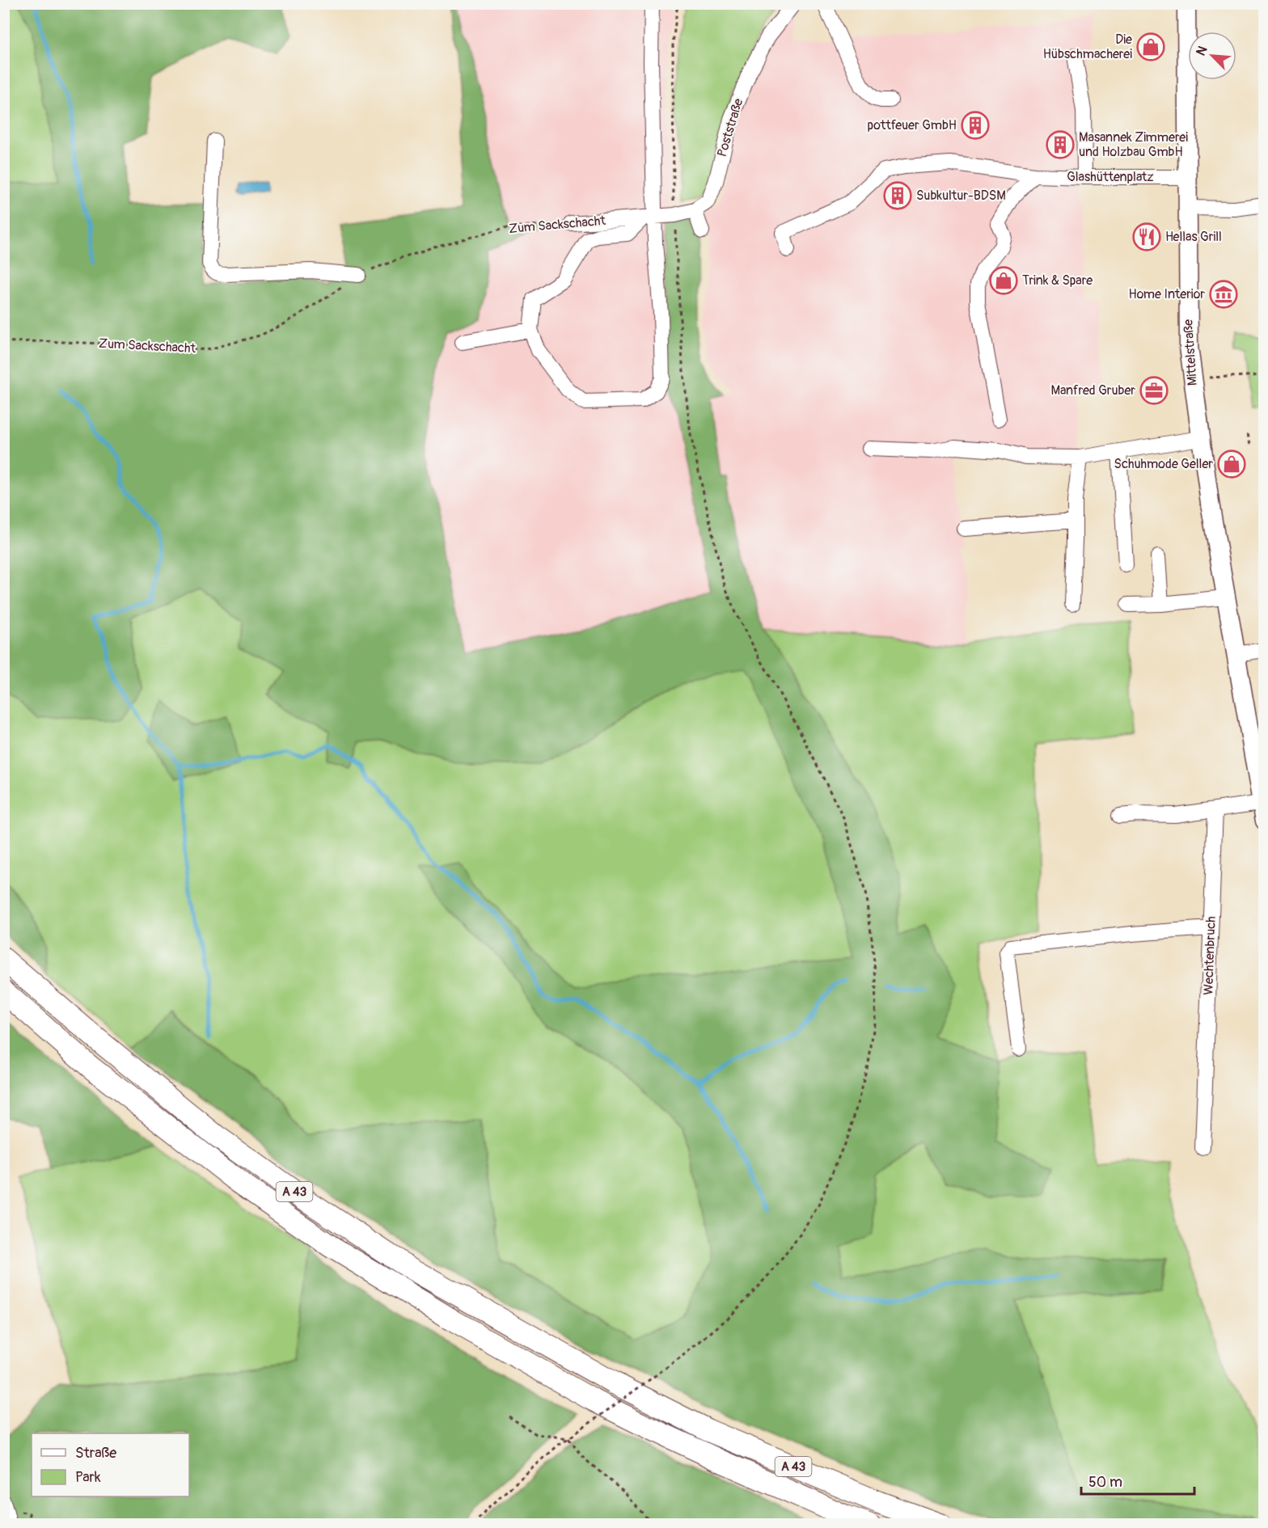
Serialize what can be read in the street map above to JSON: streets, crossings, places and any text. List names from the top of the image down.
{
  "streets": {
    "highway": ["A 43"],
    "main road": ["Mittelstraße"],
    "street": [
      "Poststraße",
      "Glashüttenplatz",
      "Zum Sackschacht",
      "Wechtenbruch"
    ]
  },
  "crossings": [
    ["Glashüttenplatz", "Mittelstraße"]
  ],
  "places": {
    "shop": ["Die Hübschmacherei", "Trink & Spare", "Schuhmode Geller"],
    "building": ["pottfeuer GmbH", "Masannek Zimmerei und Holzbau GmbH", "Subkultur-BDSM"],
    "restaurant": ["Hellas Grill"],
    "museum": ["Home Interior"],
    "office": ["Manfred Gruber"]
  },
  "legend": ["Straße", "Park"],
  "scale_bar": "50 m",
  "north": "top left"
}
